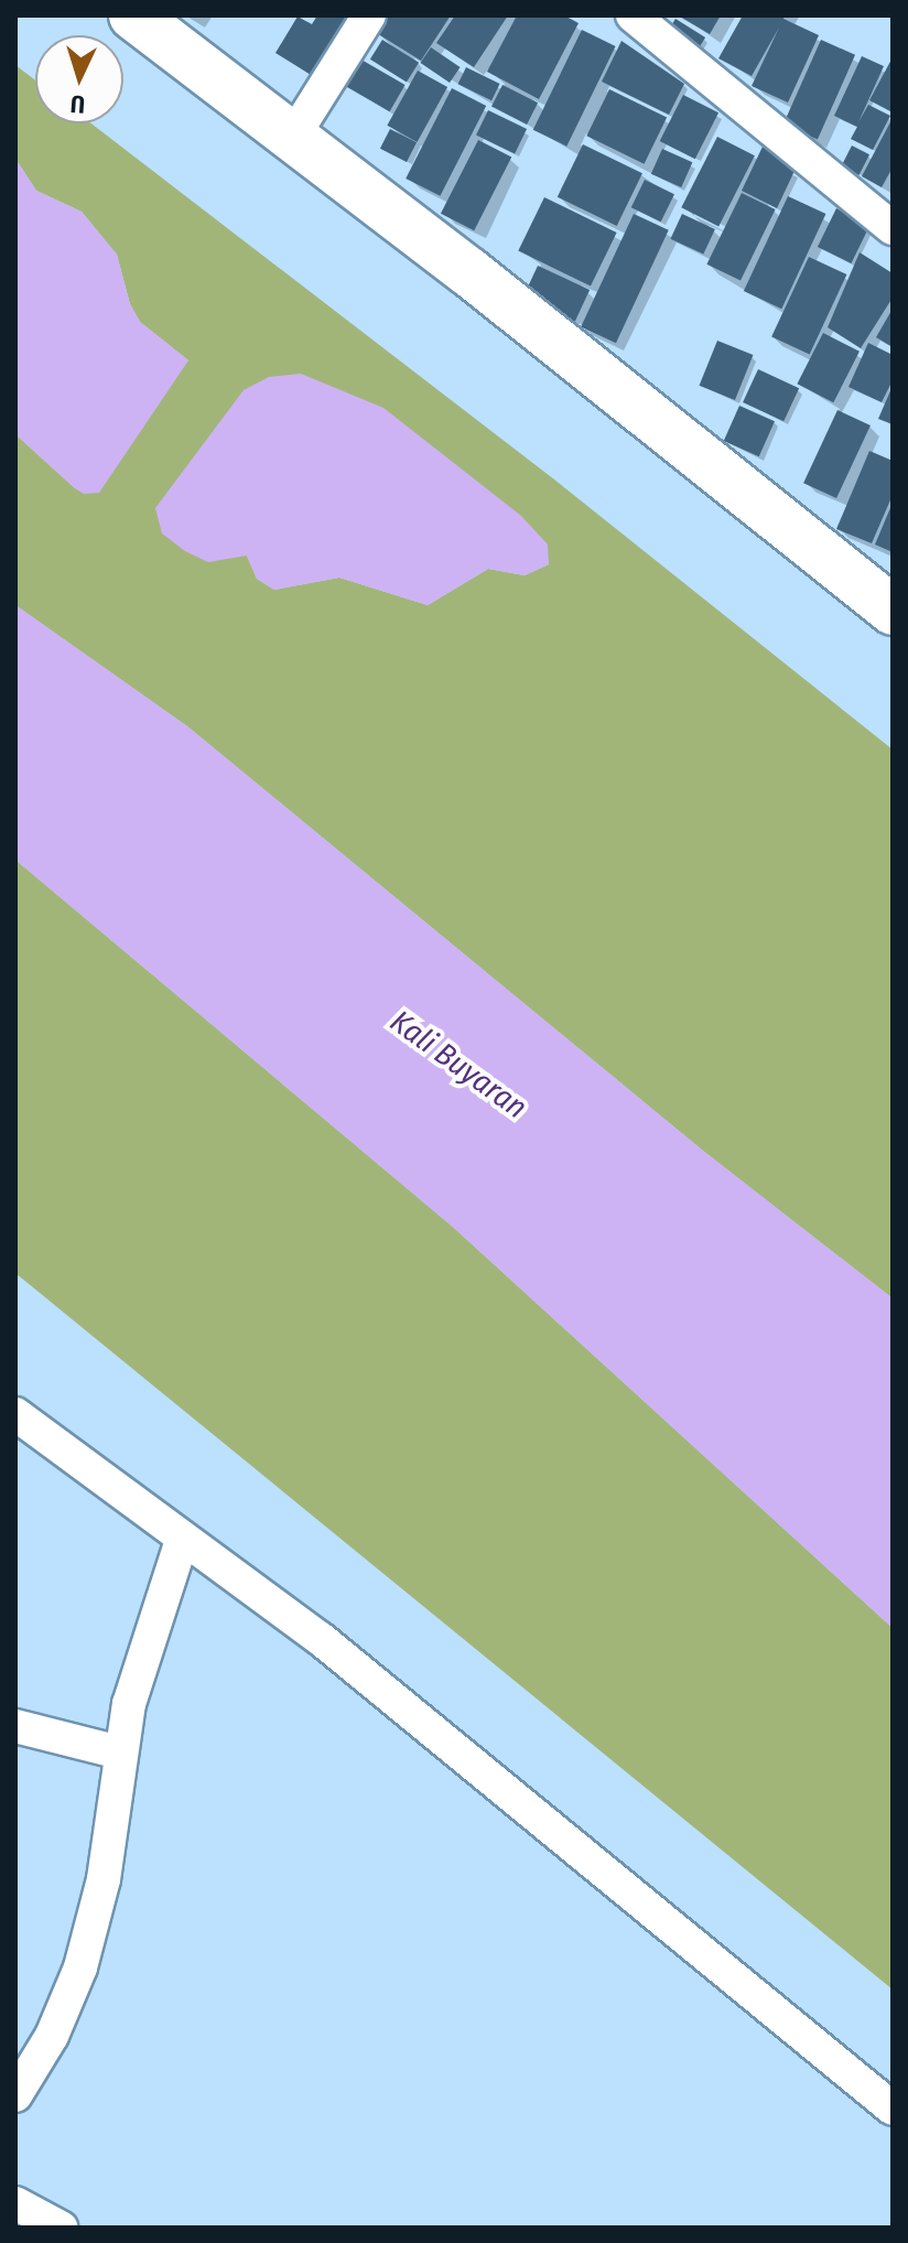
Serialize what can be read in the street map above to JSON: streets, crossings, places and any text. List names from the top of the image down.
{
  "water": ["Kali Buyaran"],
  "north": "bottom"
}
